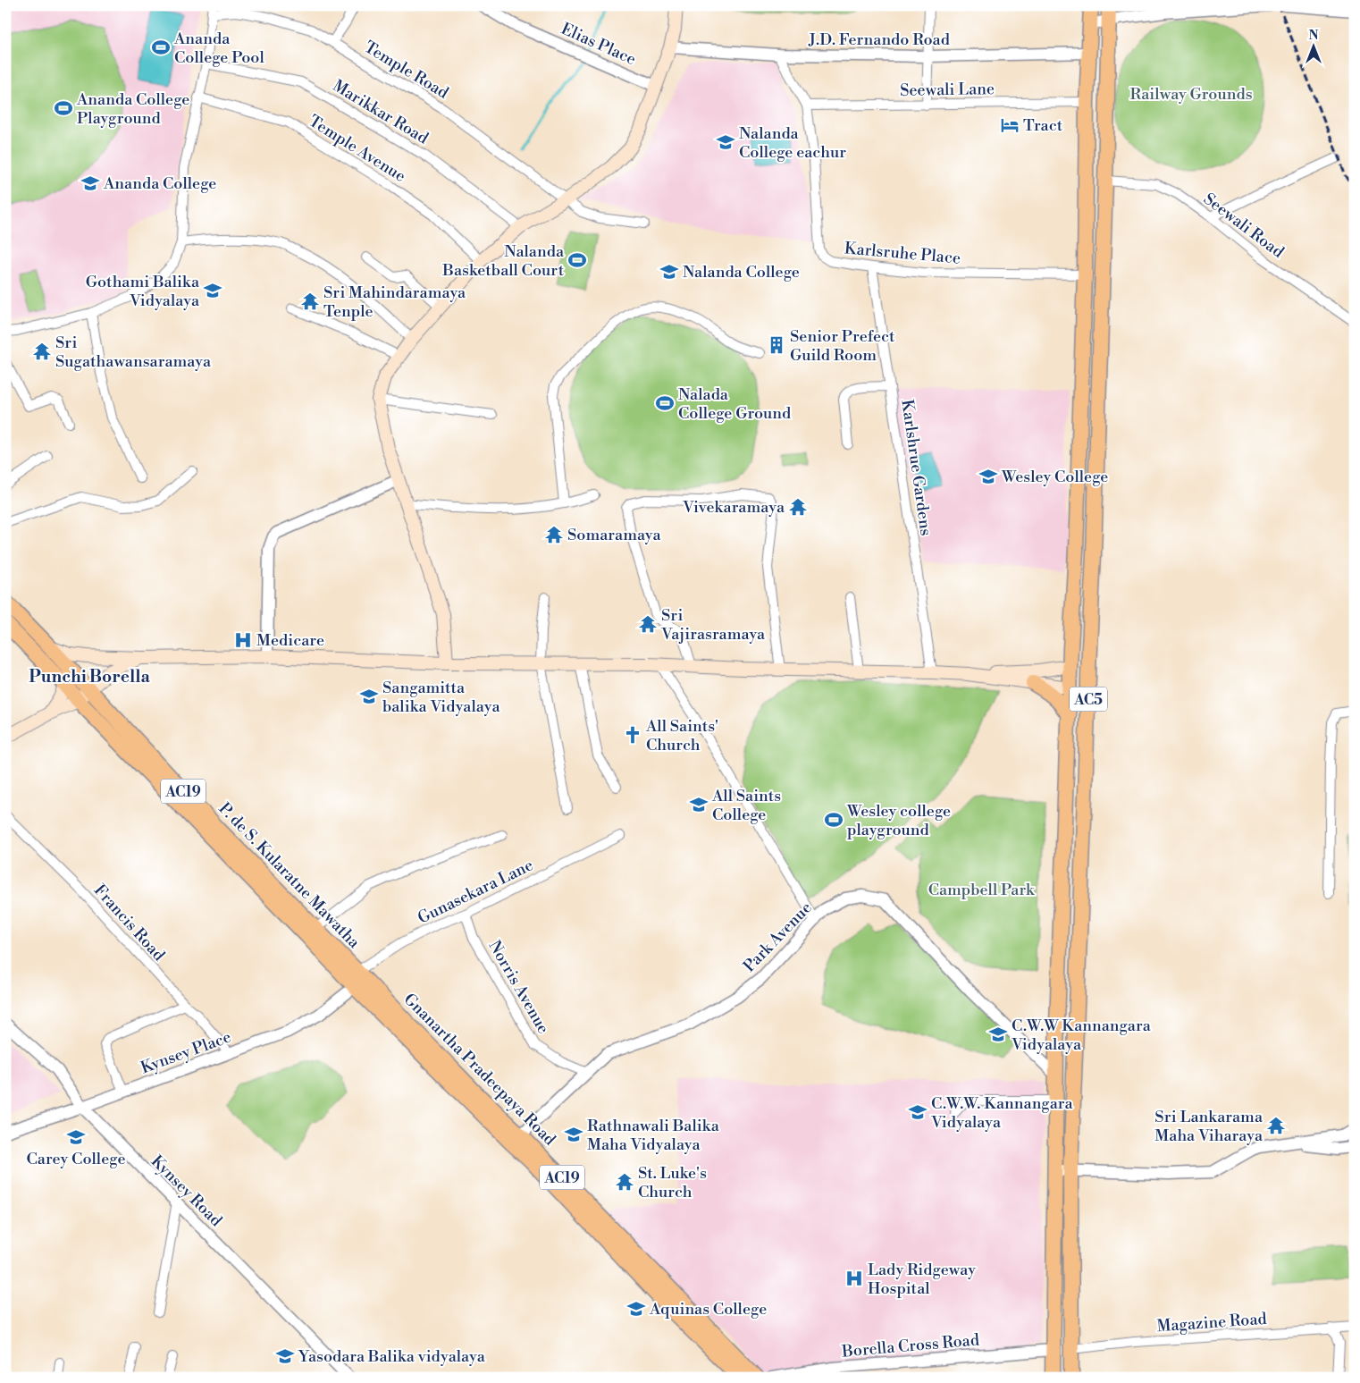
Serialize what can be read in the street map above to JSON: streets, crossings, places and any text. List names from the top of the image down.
{
  "streets": {
    "main road": [
      "AC5",
      "AC19",
      "P. de S. Kularatne Mawatha",
      "Gnanartha Pradeepaya Road"
    ],
    "street": [
      "J.D. Fernando Road",
      "Elias Place",
      "Temple Road",
      "Seewali Lane",
      "Marikkar Road",
      "Temple Avenue",
      "Seewali Road",
      "Karlsruhe Place",
      "Karlshrue Gardens",
      "Gunasekara Lane",
      "Francis Road",
      "Park Avenue",
      "Norris Avenue",
      "Kynsey Place",
      "Kynsey Road",
      "Magazine Road",
      "Borella Cross Road"
    ]
  },
  "crossings": [
    ["J.D. Fernando Road", "Karlsruhe Place"],
    ["J.D. Fernando Road", "AC5"],
    ["Temple Road", "Marikkar Road"],
    ["Temple Road", "Temple Avenue"],
    ["Seewali Lane", "Karlsruhe Place"],
    ["Seewali Lane", "AC5"],
    ["Seewali Road", "AC5"],
    ["Karlsruhe Place", "Karlshrue Gardens"],
    ["Karlsruhe Place", "AC5"],
    ["AC5", "Park Avenue"],
    ["AC5", "Magazine Road"],
    ["AC5", "Borella Cross Road"],
    ["P. de S. Kularatne Mawatha", "Gunasekara Lane"],
    ["P. de S. Kularatne Mawatha", "Kynsey Place"],
    ["P. de S. Kularatne Mawatha", "Gnanartha Pradeepaya Road"],
    ["Gunasekara Lane", "Norris Avenue"],
    ["Gunasekara Lane", "Kynsey Place"],
    ["Gunasekara Lane", "Gnanartha Pradeepaya Road"],
    ["Francis Road", "Kynsey Place"],
    ["Park Avenue", "Norris Avenue"],
    ["Park Avenue", "Gnanartha Pradeepaya Road"],
    ["Kynsey Place", "Gnanartha Pradeepaya Road"],
    ["Kynsey Place", "Kynsey Road"]
  ],
  "districts": ["Punchi Borella"],
  "parks": ["Railway Grounds", "Campbell Park"],
  "places": {
    "sports": [
      "Ananda College Pool",
      "Ananda College Playground",
      "Nalanda Basketball Court",
      "Nalada College Ground",
      "Wesley college playground"
    ],
    "hotel": ["Tract"],
    "school or university": [
      "Nalanda College eachur",
      "Ananda College",
      "Nalanda College",
      "Gothami Balika Vidyalaya",
      "Wesley College",
      "Sangamitta balika Vidyalaya",
      "All Saints College",
      "C.W.W Kannangara Vidyalaya",
      "C.W.W. Kannangara Vidyalaya",
      "Rathnawali Balika Maha Vidyalaya",
      "Carey College",
      "Aquinas College",
      "Yasodara Balika vidyalaya"
    ],
    "temple": [
      "Sri Mahindaramaya Tenple",
      "Sri Sugathawansaramaya",
      "Vivekaramaya",
      "Somaramaya",
      "Sri Vajirasramaya",
      "Sri Lankarama Maha Viharaya",
      "St. Luke's Church"
    ],
    "building": ["Senior Prefect Guild Room"],
    "hospital": ["Medicare", "Lady Ridgeway Hospital"],
    "church": ["All Saints' Church"]
  },
  "north": "top"
}
